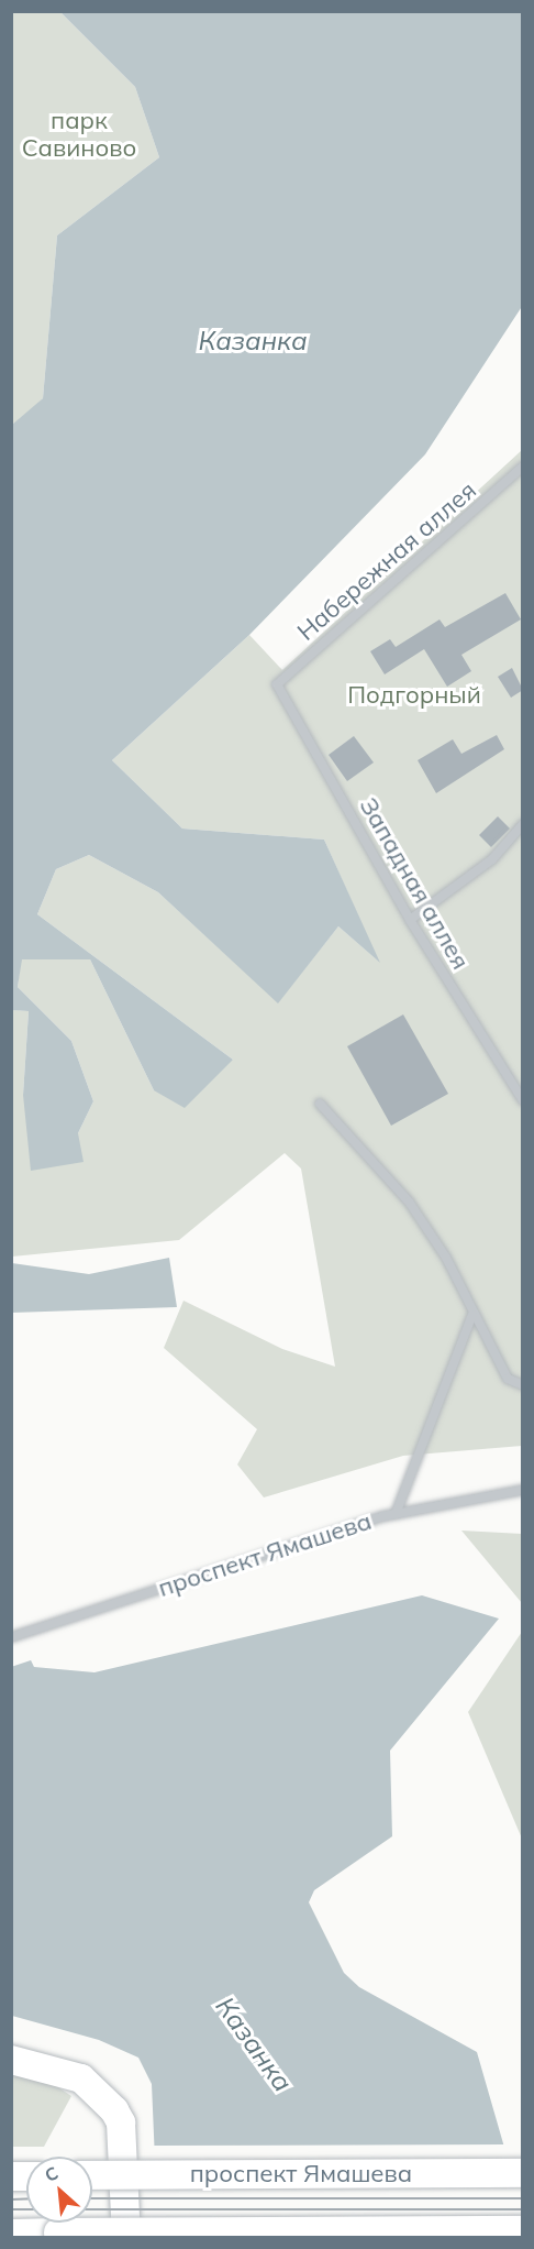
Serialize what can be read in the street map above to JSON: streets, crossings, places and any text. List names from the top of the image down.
{
  "streets": {
    "main road": ["проспект Ямашева"],
    "lane": ["Набережная аллея", "Западная аллея"]
  },
  "crossings": [
    ["Набережная аллея", "Западная аллея"]
  ],
  "water": ["Казанка"],
  "parks": ["парк Савиново", "Подгорный"],
  "north": "top left"
}
